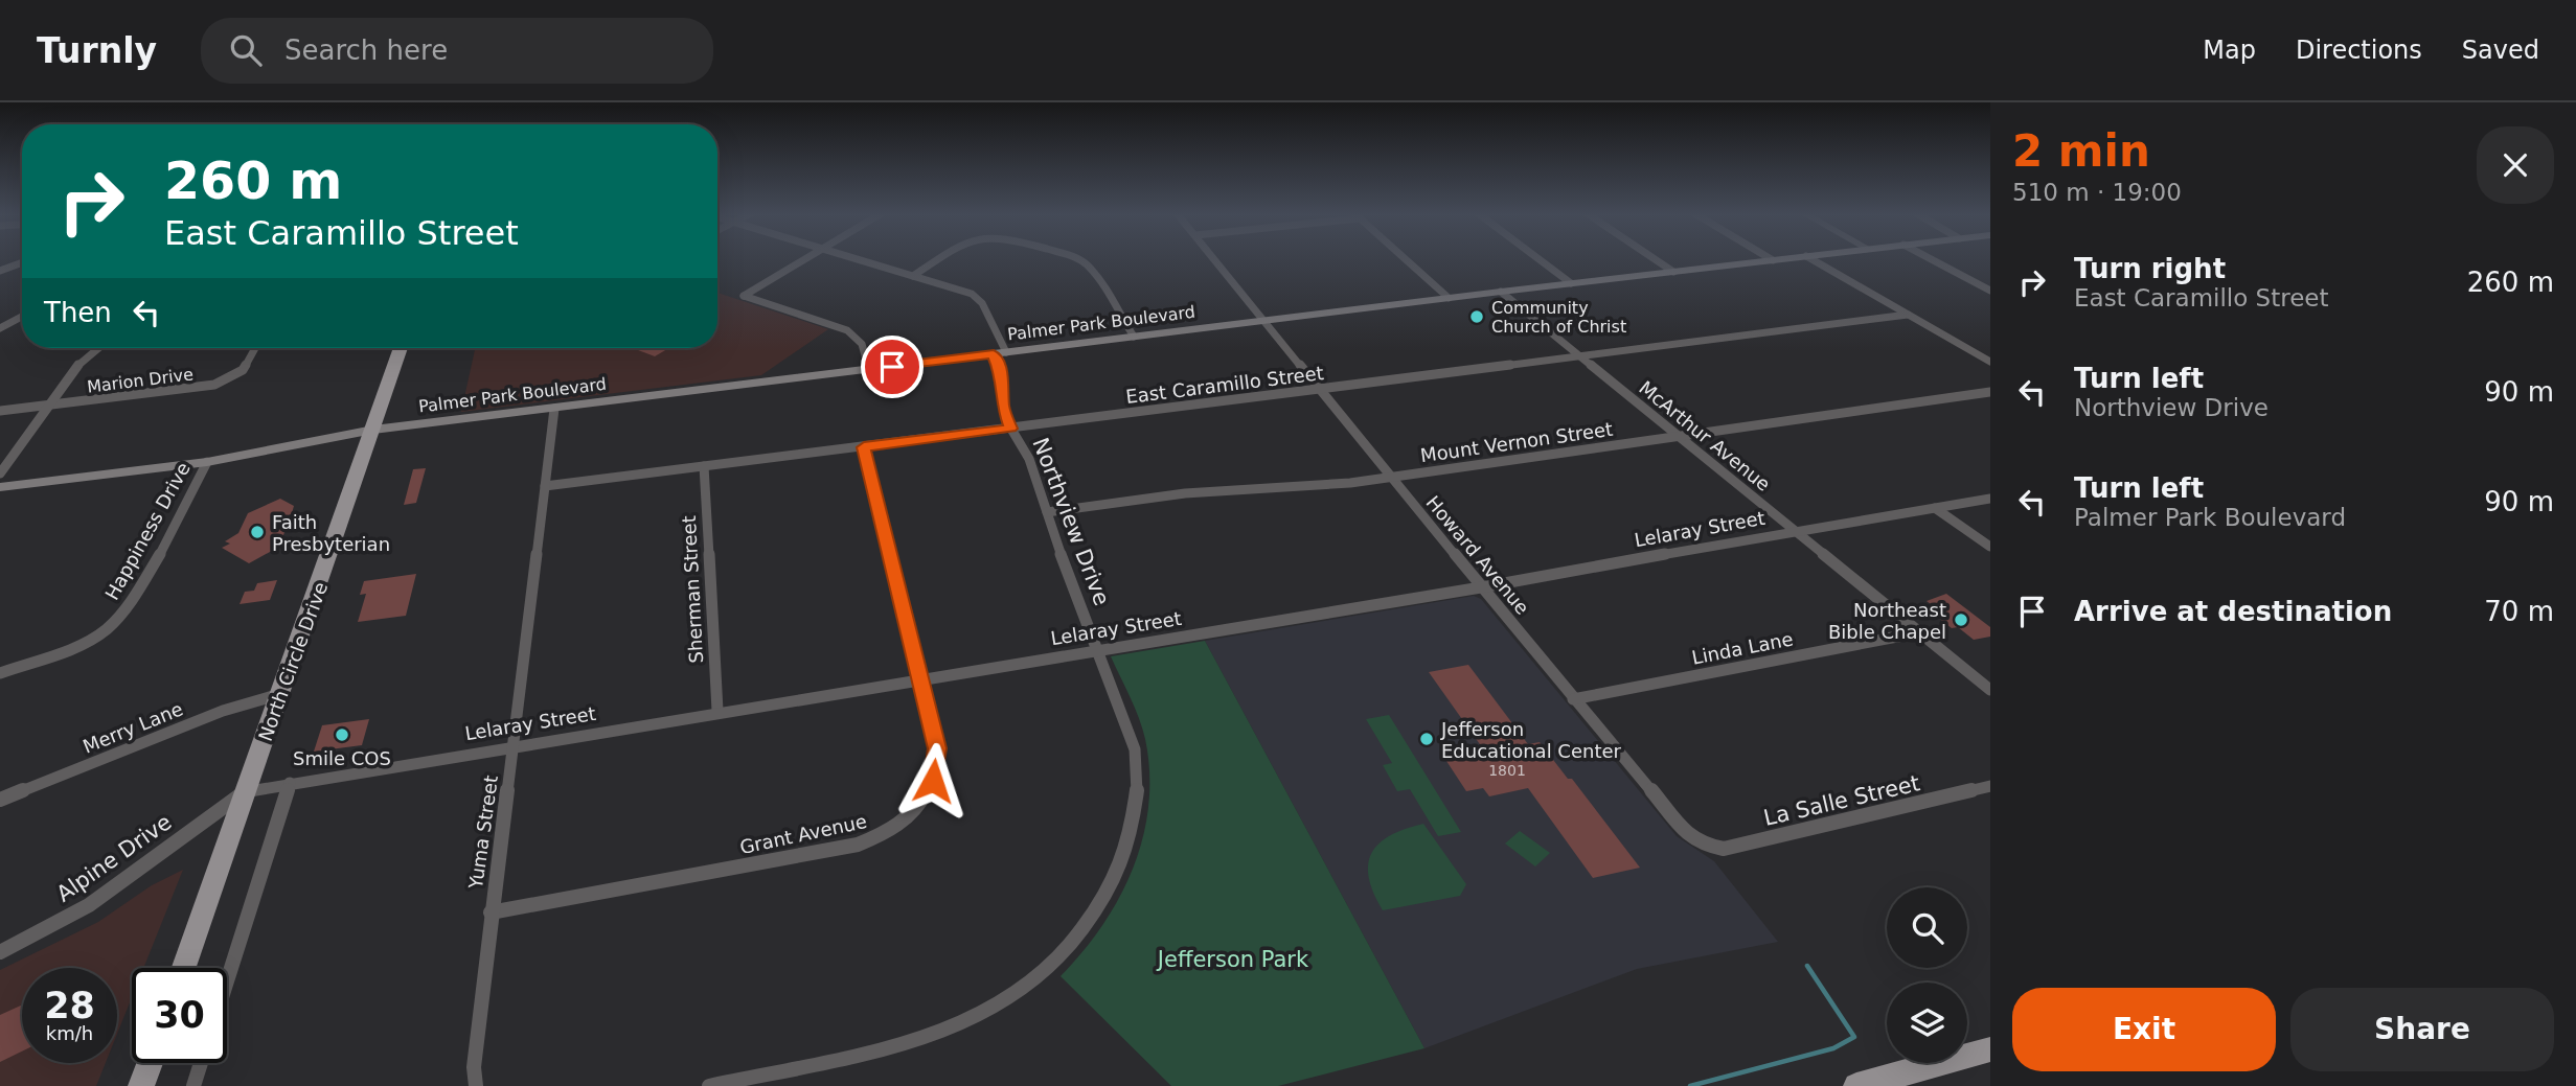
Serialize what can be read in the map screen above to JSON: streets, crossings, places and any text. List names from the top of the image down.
{
  "streets": {
    "main road": ["Palmer Park Boulevard", "North Circle Drive"],
    "street": [
      "Marion Drive",
      "East Caramillo Street",
      "McArthur Avenue",
      "Mount Vernon Street",
      "Northview Drive",
      "Lelaray Street",
      "Happiness Drive",
      "Howard Avenue",
      "Sherman Street",
      "Linda Lane",
      "Merry Lane",
      "La Salle Street",
      "Yuma Street",
      "Grant Avenue",
      "Alpine Drive"
    ]
  },
  "crossings": [
    ["Palmer Park Boulevard", "McArthur Avenue"],
    ["Palmer Park Boulevard", "Northview Drive"],
    ["Palmer Park Boulevard", "Happiness Drive"],
    ["Palmer Park Boulevard", "Howard Avenue"],
    ["Palmer Park Boulevard", "North Circle Drive"],
    ["Palmer Park Boulevard", "Yuma Street"],
    ["East Caramillo Street", "McArthur Avenue"],
    ["East Caramillo Street", "Northview Drive"],
    ["East Caramillo Street", "Howard Avenue"],
    ["East Caramillo Street", "Sherman Street"],
    ["East Caramillo Street", "Yuma Street"],
    ["East Caramillo Street", "Grant Avenue"],
    ["McArthur Avenue", "Mount Vernon Street"],
    ["McArthur Avenue", "Lelaray Street"],
    ["McArthur Avenue", "Linda Lane"],
    ["Mount Vernon Street", "Northview Drive"],
    ["Mount Vernon Street", "Howard Avenue"],
    ["Northview Drive", "Lelaray Street"],
    ["Lelaray Street", "Howard Avenue"],
    ["Lelaray Street", "Sherman Street"],
    ["Lelaray Street", "North Circle Drive"],
    ["Lelaray Street", "Yuma Street"],
    ["Lelaray Street", "Grant Avenue"],
    ["Lelaray Street", "Alpine Drive"],
    ["Howard Avenue", "Linda Lane"],
    ["Howard Avenue", "La Salle Street"],
    ["North Circle Drive", "Merry Lane"],
    ["North Circle Drive", "Alpine Drive"],
    ["Yuma Street", "Grant Avenue"]
  ],
  "parks": ["Jefferson Park"],
  "places": [
    "Community Church of Christ",
    "Faith Presbyterian",
    "Northeast Bible Chapel",
    "Smile COS",
    "Jefferson Educational Center"
  ],
  "house_numbers": ["1801"],
  "page": {
    "header": "Turnly",
    "search": "Search here",
    "nav": ["Map", "Directions", "Saved"],
    "heading": ["2 min", "510 m · 19:00"],
    "turn": ["260 m", "East Caramillo Street"],
    "list": [
      {
        "name": "Turn right",
        "note": "East Caramillo Street",
        "value": "260 m"
      },
      {
        "name": "Turn left",
        "note": "Northview Drive",
        "value": "90 m"
      },
      {
        "name": "Turn left",
        "note": "Palmer Park Boulevard",
        "value": "90 m"
      },
      {
        "name": "Arrive at destination",
        "value": "70 m"
      }
    ],
    "then": "Then",
    "speed": "28 km/h",
    "limit": "30",
    "buttons": ["Exit", "Share"]
  }
}
